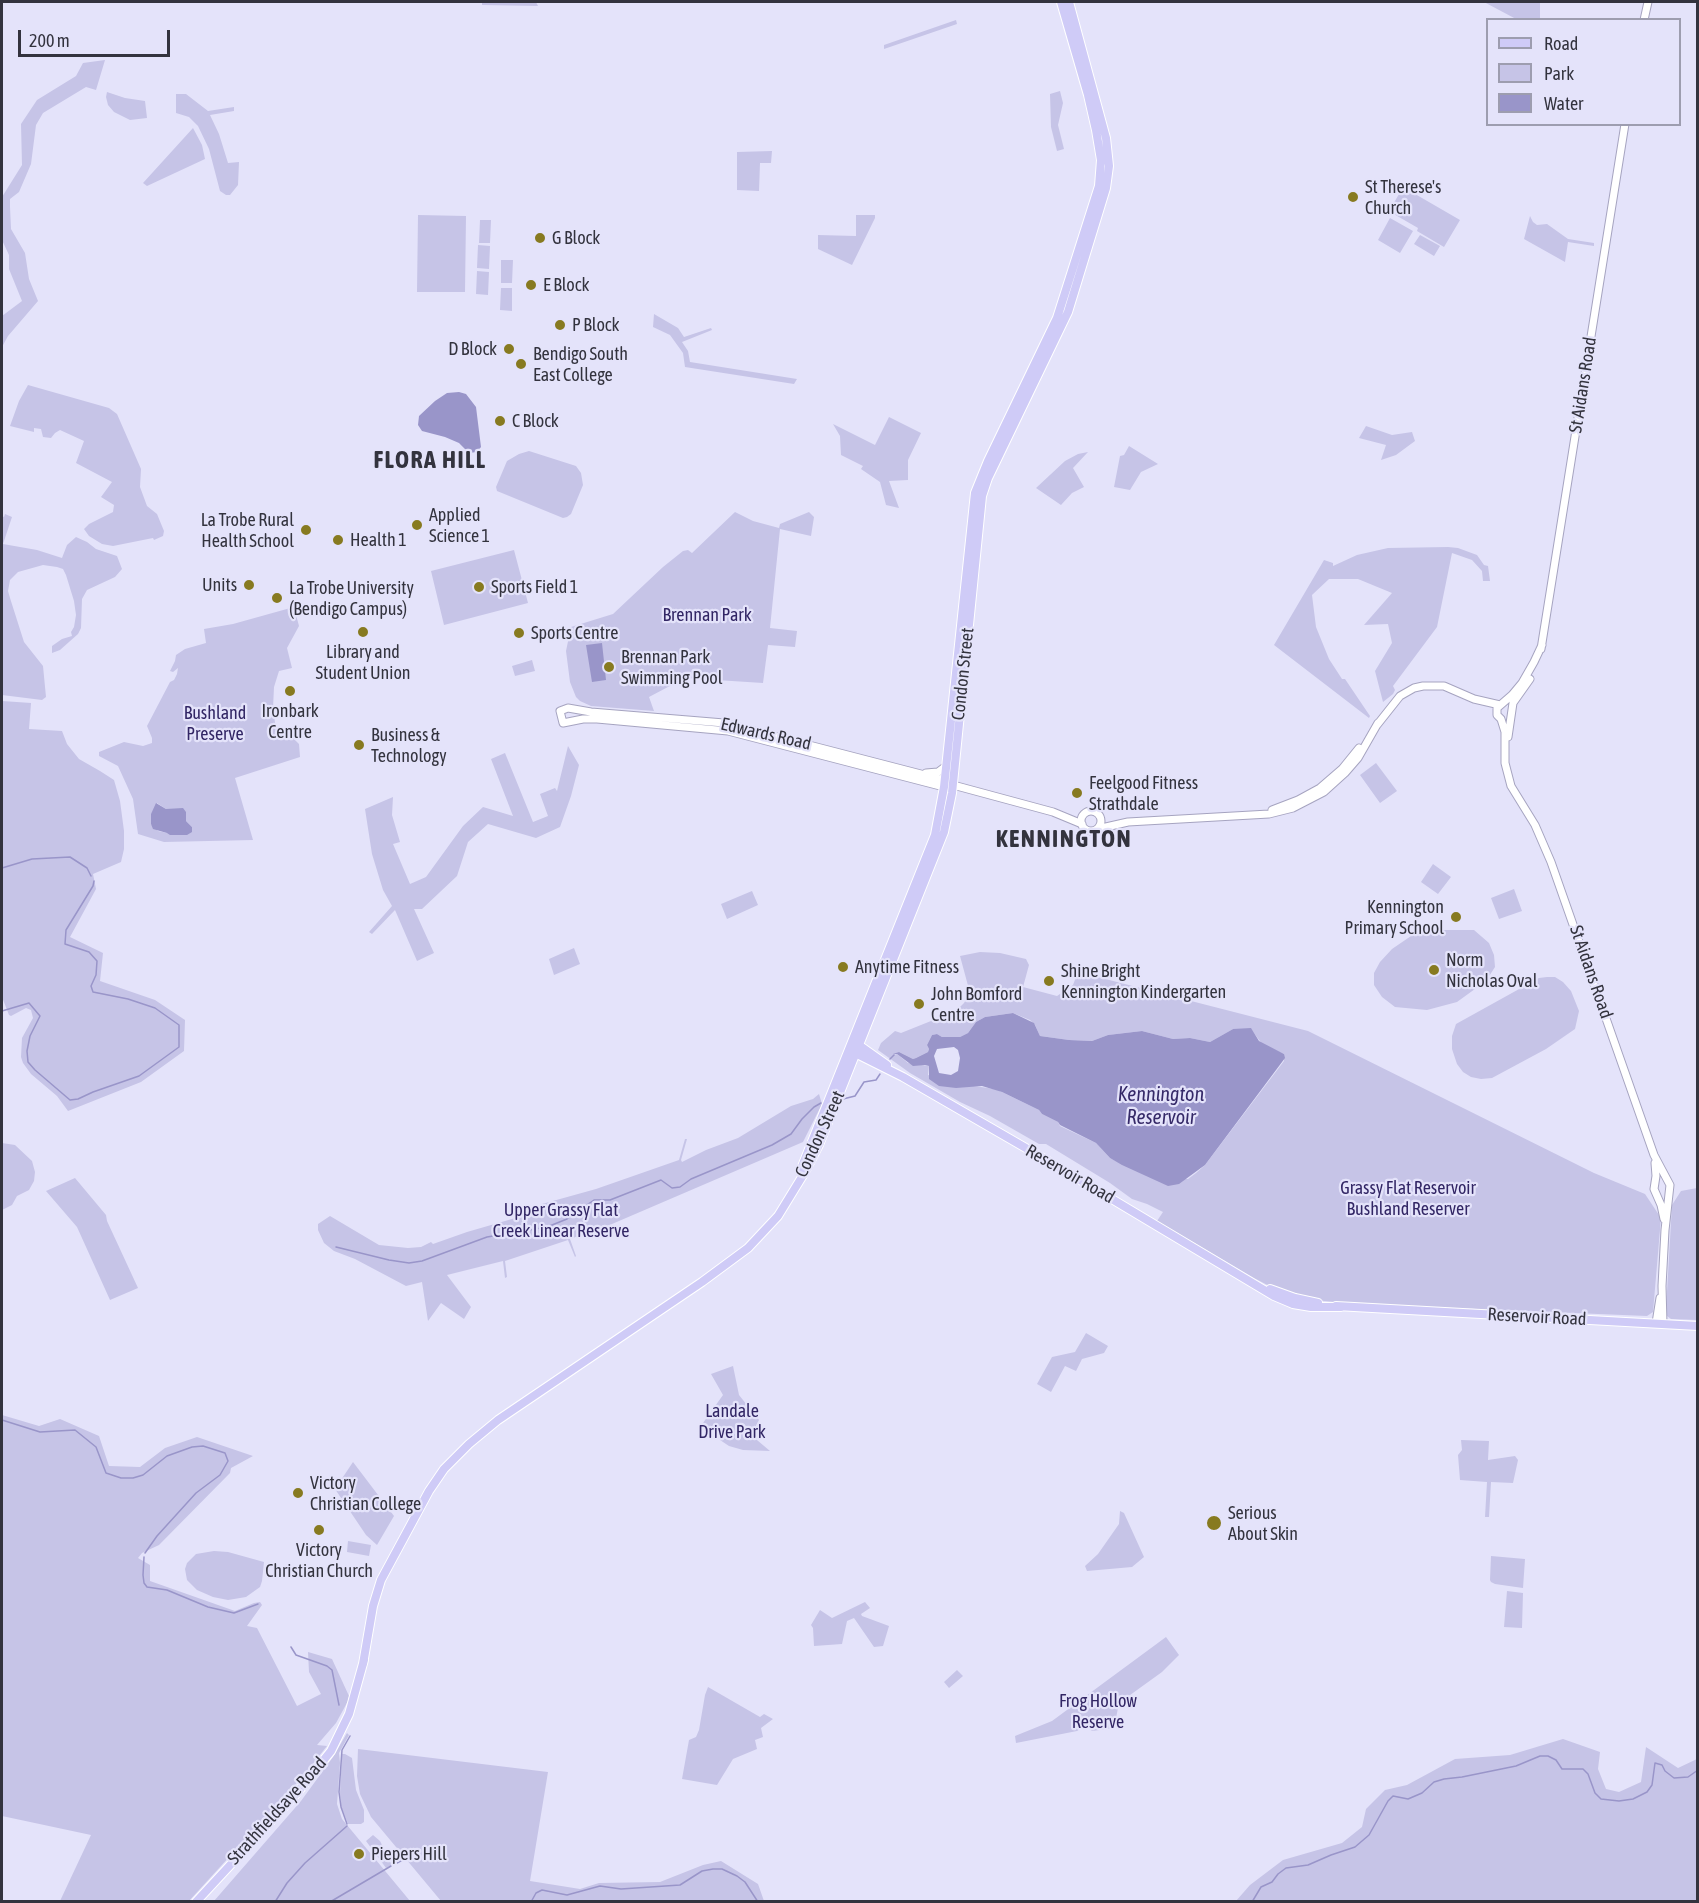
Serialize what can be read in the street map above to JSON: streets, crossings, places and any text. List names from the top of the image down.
{
  "streets": {
    "main road": ["Condon Street", "Reservoir Road", "Strathfieldsaye Road"],
    "street": ["St Aidans Road", "Edwards Road"]
  },
  "crossings": [
    ["Condon Street", "Edwards Road"],
    ["Condon Street", "Reservoir Road"],
    ["Condon Street", "Strathfieldsaye Road"]
  ],
  "districts": ["FLORA HILL", "KENNINGTON"],
  "water": ["Kennington Reservoir"],
  "parks": [
    "Brennan Park",
    "Bushland Preserve",
    "Grassy Flat Reservoir Bushland Reserver",
    "Upper Grassy Flat Creek Linear Reserve",
    "Landale Drive Park",
    "Frog Hollow Reserve"
  ],
  "places": [
    "St Therese's Church",
    "G Block",
    "E Block",
    "P Block",
    "D Block",
    "Bendigo South East College",
    "C Block",
    "Applied Science 1",
    "La Trobe Rural Health School",
    "Health 1",
    "Units",
    "Sports Field 1",
    "La Trobe University (Bendigo Campus)",
    "Library and Student Union",
    "Sports Centre",
    "Brennan Park Swimming Pool",
    "Ironbark Centre",
    "Business & Technology",
    "Feelgood Fitness Strathdale",
    "Kennington Primary School",
    "Anytime Fitness",
    "Norm Nicholas Oval",
    "Shine Bright Kennington Kindergarten",
    "John Bomford Centre",
    "Victory Christian College",
    "Serious About Skin",
    "Victory Christian Church",
    "Piepers Hill"
  ],
  "legend": ["Road", "Park", "Water"],
  "scale_bar": "200 m"
}
